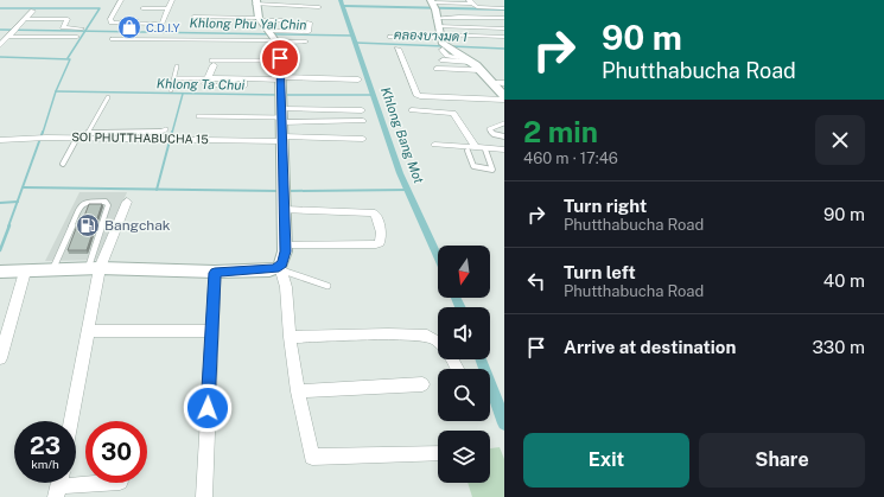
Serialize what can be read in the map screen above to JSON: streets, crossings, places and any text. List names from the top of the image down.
{
  "streets": {
    "street": ["SOI PHUTTHABUCHA 15"]
  },
  "water": [
    "Khlong Phu Yai Chin",
    "คลองบางมด 1",
    "Khlong Ta Chui",
    "Khlong Bang Mot"
  ],
  "places": {
    "shop": ["C.D.I.Y"],
    "fuel station": ["Bangchak"]
  },
  "north": "bottom",
  "page": {
    "turn": ["90 m", "Phutthabucha Road"],
    "heading": ["2 min", "460 m · 17:46"],
    "list": [
      {
        "name": "Turn right",
        "note": "Phutthabucha Road",
        "value": "90 m"
      },
      {
        "name": "Turn left",
        "note": "Phutthabucha Road",
        "value": "40 m"
      },
      {
        "name": "Arrive at destination",
        "value": "330 m"
      }
    ],
    "speed": "23 km/h",
    "limit": "30",
    "buttons": ["Exit", "Share"]
  }
}
